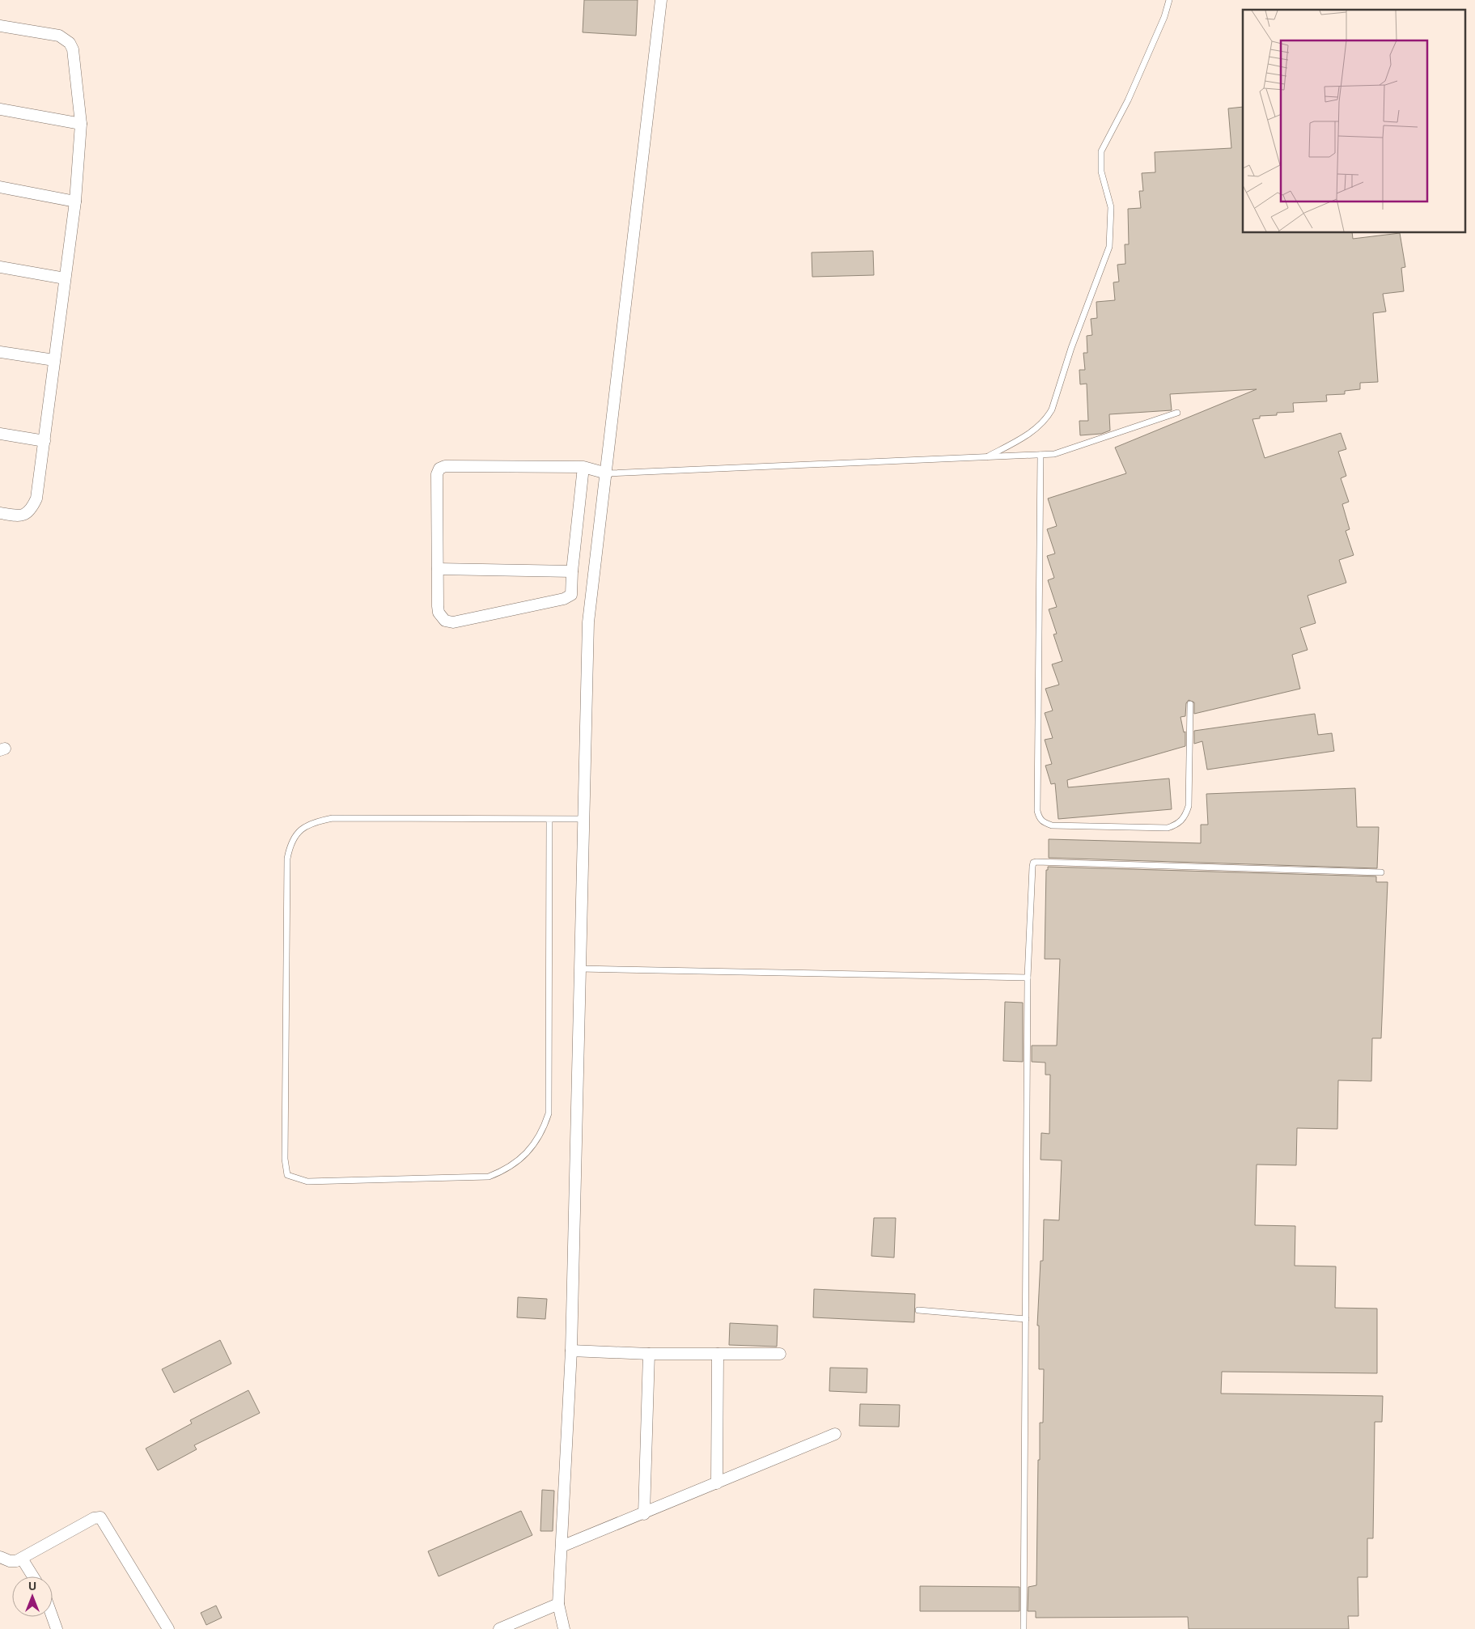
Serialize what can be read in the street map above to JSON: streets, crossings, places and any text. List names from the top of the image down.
{
  "north": "top"
}
